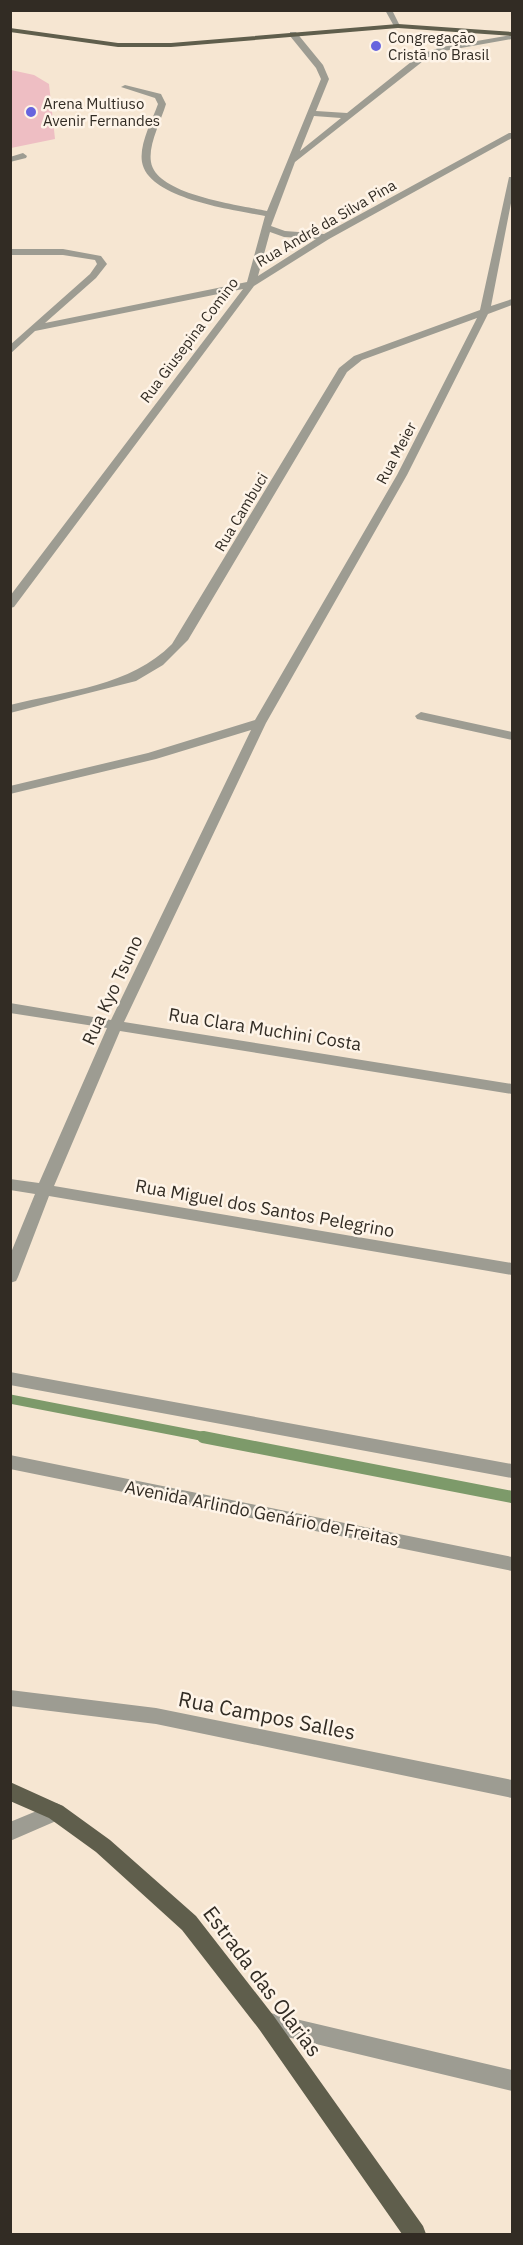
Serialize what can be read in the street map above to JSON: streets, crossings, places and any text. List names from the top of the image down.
{
  "streets": {
    "main road": ["Estrada das Olarias"],
    "street": [
      "Rua André da Silva Pina",
      "Rua Giusepina Comino",
      "Rua Meier",
      "Rua Cambuci",
      "Rua Kyo Tsuno",
      "Rua Clara Muchini Costa",
      "Rua Miguel dos Santos Pelegrino",
      "Avenida Arlindo Genário de Freitas",
      "Rua Campos Salles"
    ]
  },
  "crossings": [
    ["Rua André da Silva Pina", "Rua Giusepina Comino"],
    ["Rua Meier", "Rua Cambuci"],
    ["Rua Meier", "Rua Kyo Tsuno"],
    ["Rua Kyo Tsuno", "Rua Clara Muchini Costa"],
    ["Rua Kyo Tsuno", "Rua Miguel dos Santos Pelegrino"]
  ],
  "places": ["Congregação Cristã no Brasil", "Arena Multiuso Avenir Fernandes"]
}
